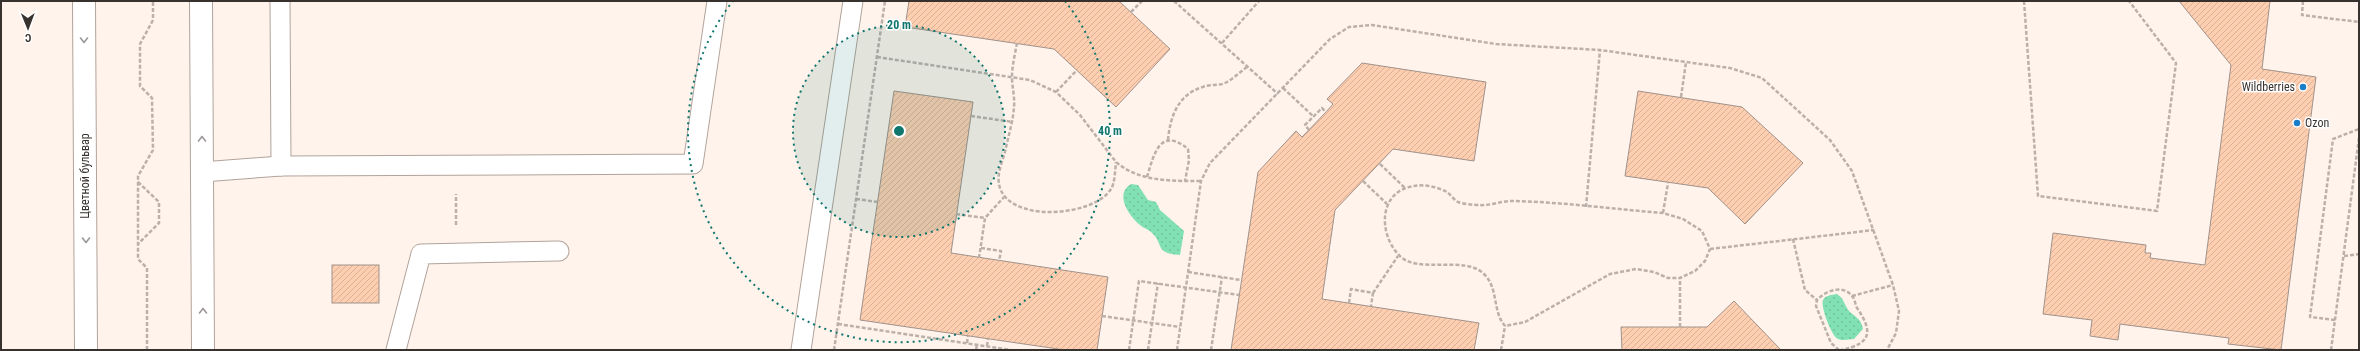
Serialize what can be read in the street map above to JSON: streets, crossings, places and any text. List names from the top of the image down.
{
  "streets": {
    "street": ["Цветной бульвар"]
  },
  "places": ["Wildberries", "Ozon"],
  "north": "bottom",
  "rings": ["20 m", "40 m"]
}
